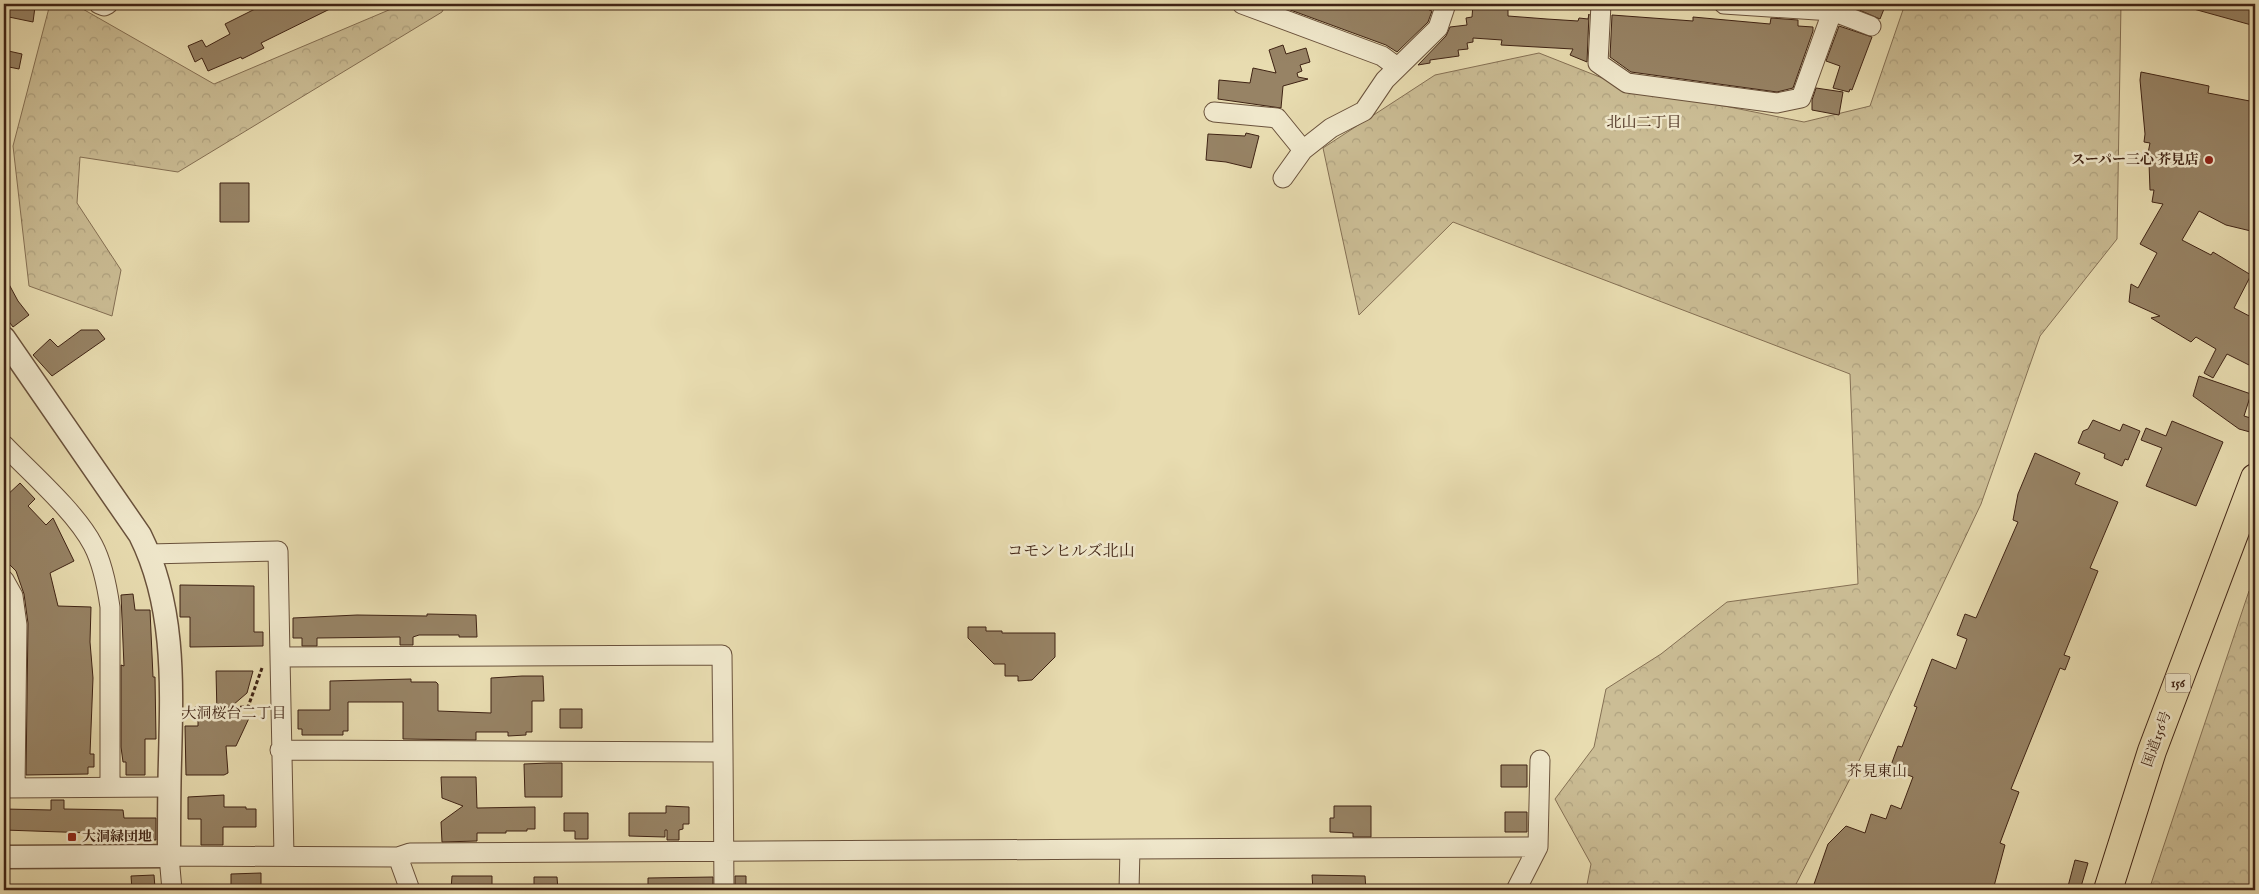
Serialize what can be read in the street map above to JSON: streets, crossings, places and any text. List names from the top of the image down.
{
  "streets": {
    "highway": ["156", "国道156号"]
  },
  "districts": [
    "北山二丁目",
    "コモンヒルズ北山",
    "大洞桜台二丁目",
    "芥見東山"
  ],
  "places": {
    "other": ["スーパー三心 芥見店"],
    "transit": ["大洞緑団地"]
  }
}
